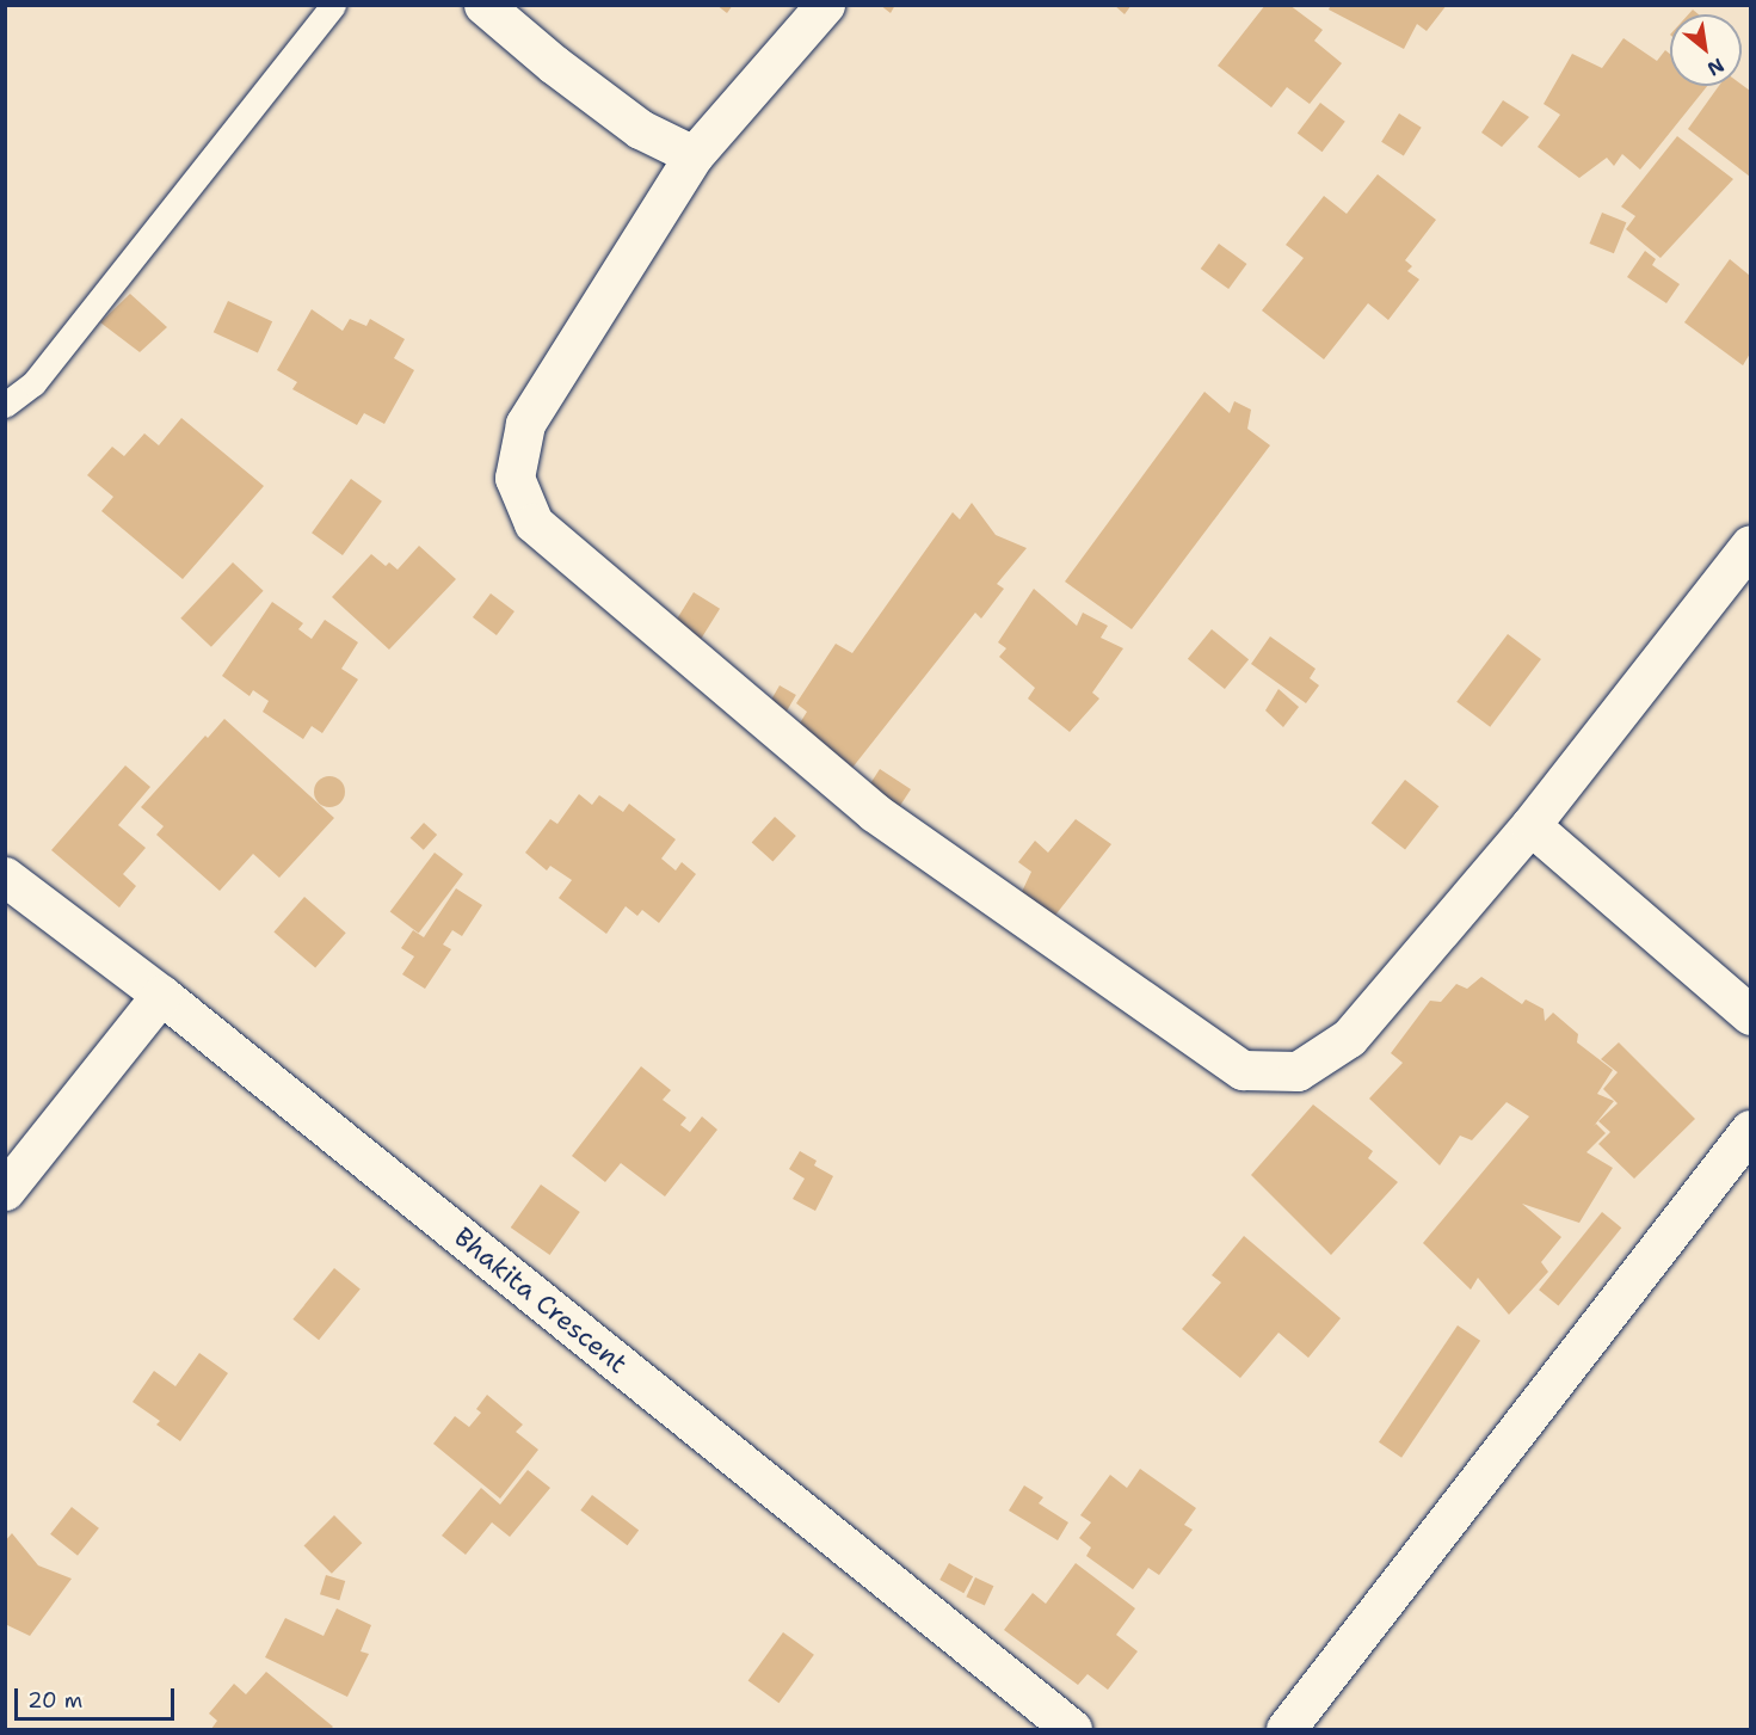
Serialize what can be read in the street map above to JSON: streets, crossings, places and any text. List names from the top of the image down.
{
  "streets": {
    "street": ["Bhakita Crescent"]
  },
  "scale_bar": "20 m",
  "north": "bottom right"
}
